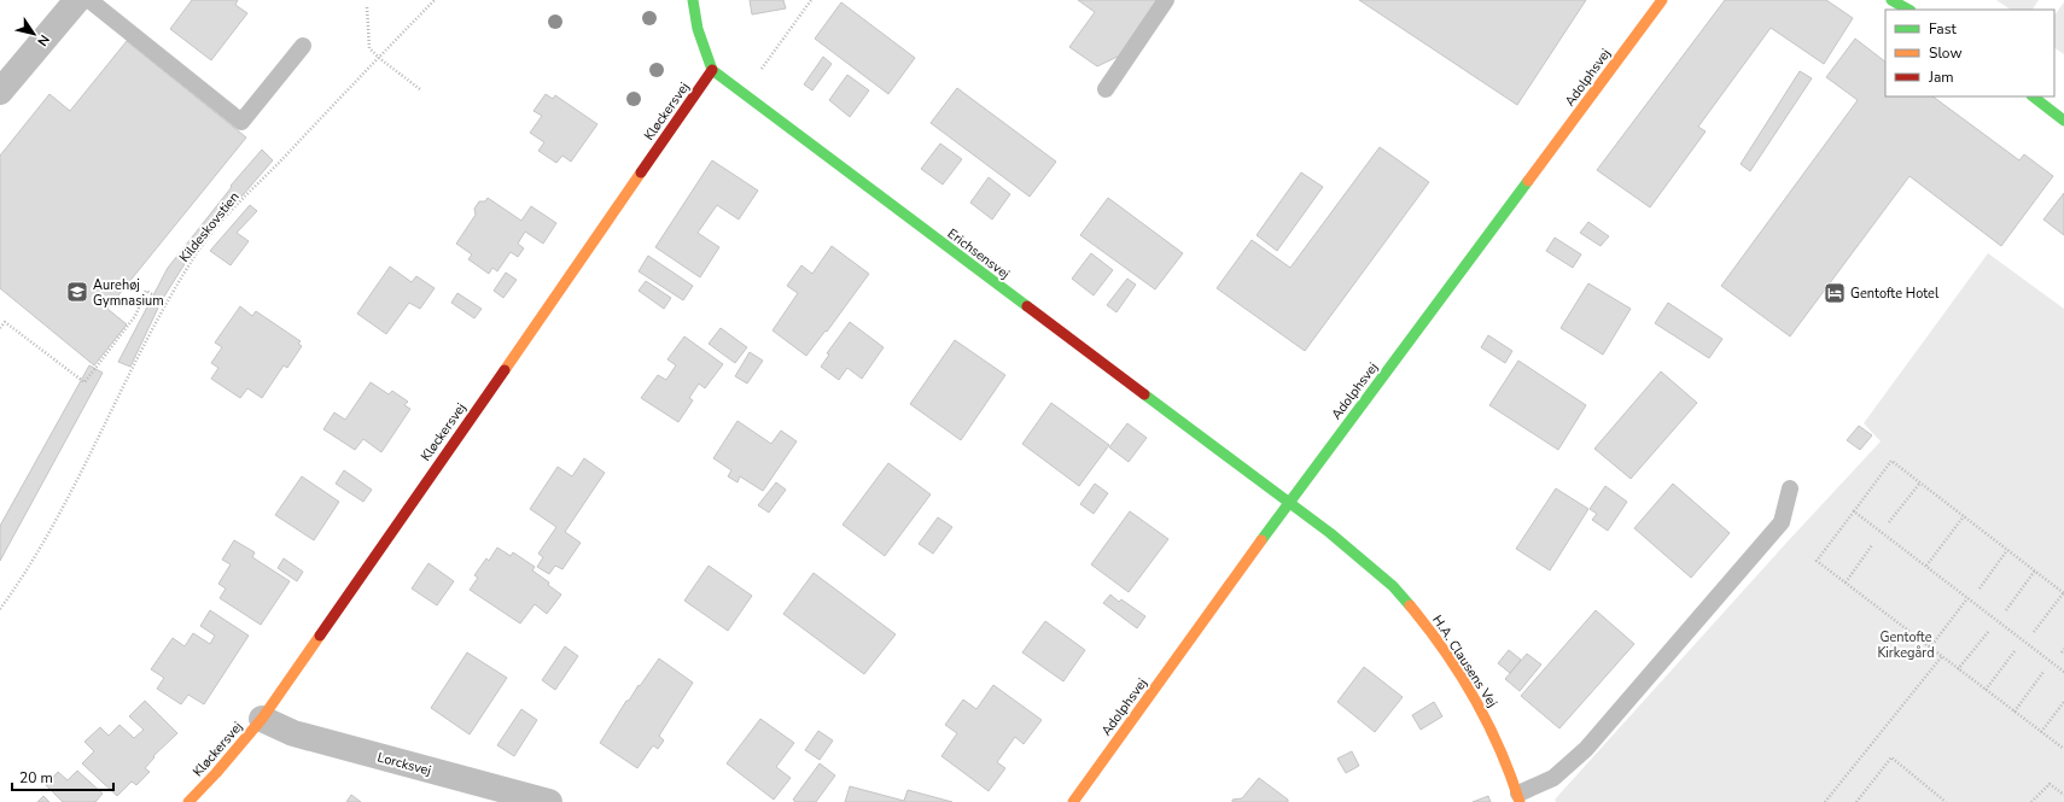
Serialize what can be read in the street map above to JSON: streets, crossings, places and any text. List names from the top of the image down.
{
  "streets": {
    "street": [
      "Adolphsvej",
      "Kløckersvej",
      "Erichsensvej",
      "H.A. Clausens Vej",
      "Lorcksvej"
    ],
    "path": ["Kildeskovstien"]
  },
  "crossings": [
    ["Adolphsvej", "Erichsensvej"],
    ["Adolphsvej", "H.A. Clausens Vej"],
    ["Kløckersvej", "Erichsensvej"],
    ["Kløckersvej", "Lorcksvej"],
    ["Erichsensvej", "H.A. Clausens Vej"]
  ],
  "parks": ["Gentofte Kirkegård"],
  "places": {
    "school or university": ["Aurehøj Gymnasium"],
    "hotel": ["Gentofte Hotel"]
  },
  "legend": ["Fast", "Slow", "Jam"],
  "scale_bar": "20 m",
  "north": "bottom right"
}
